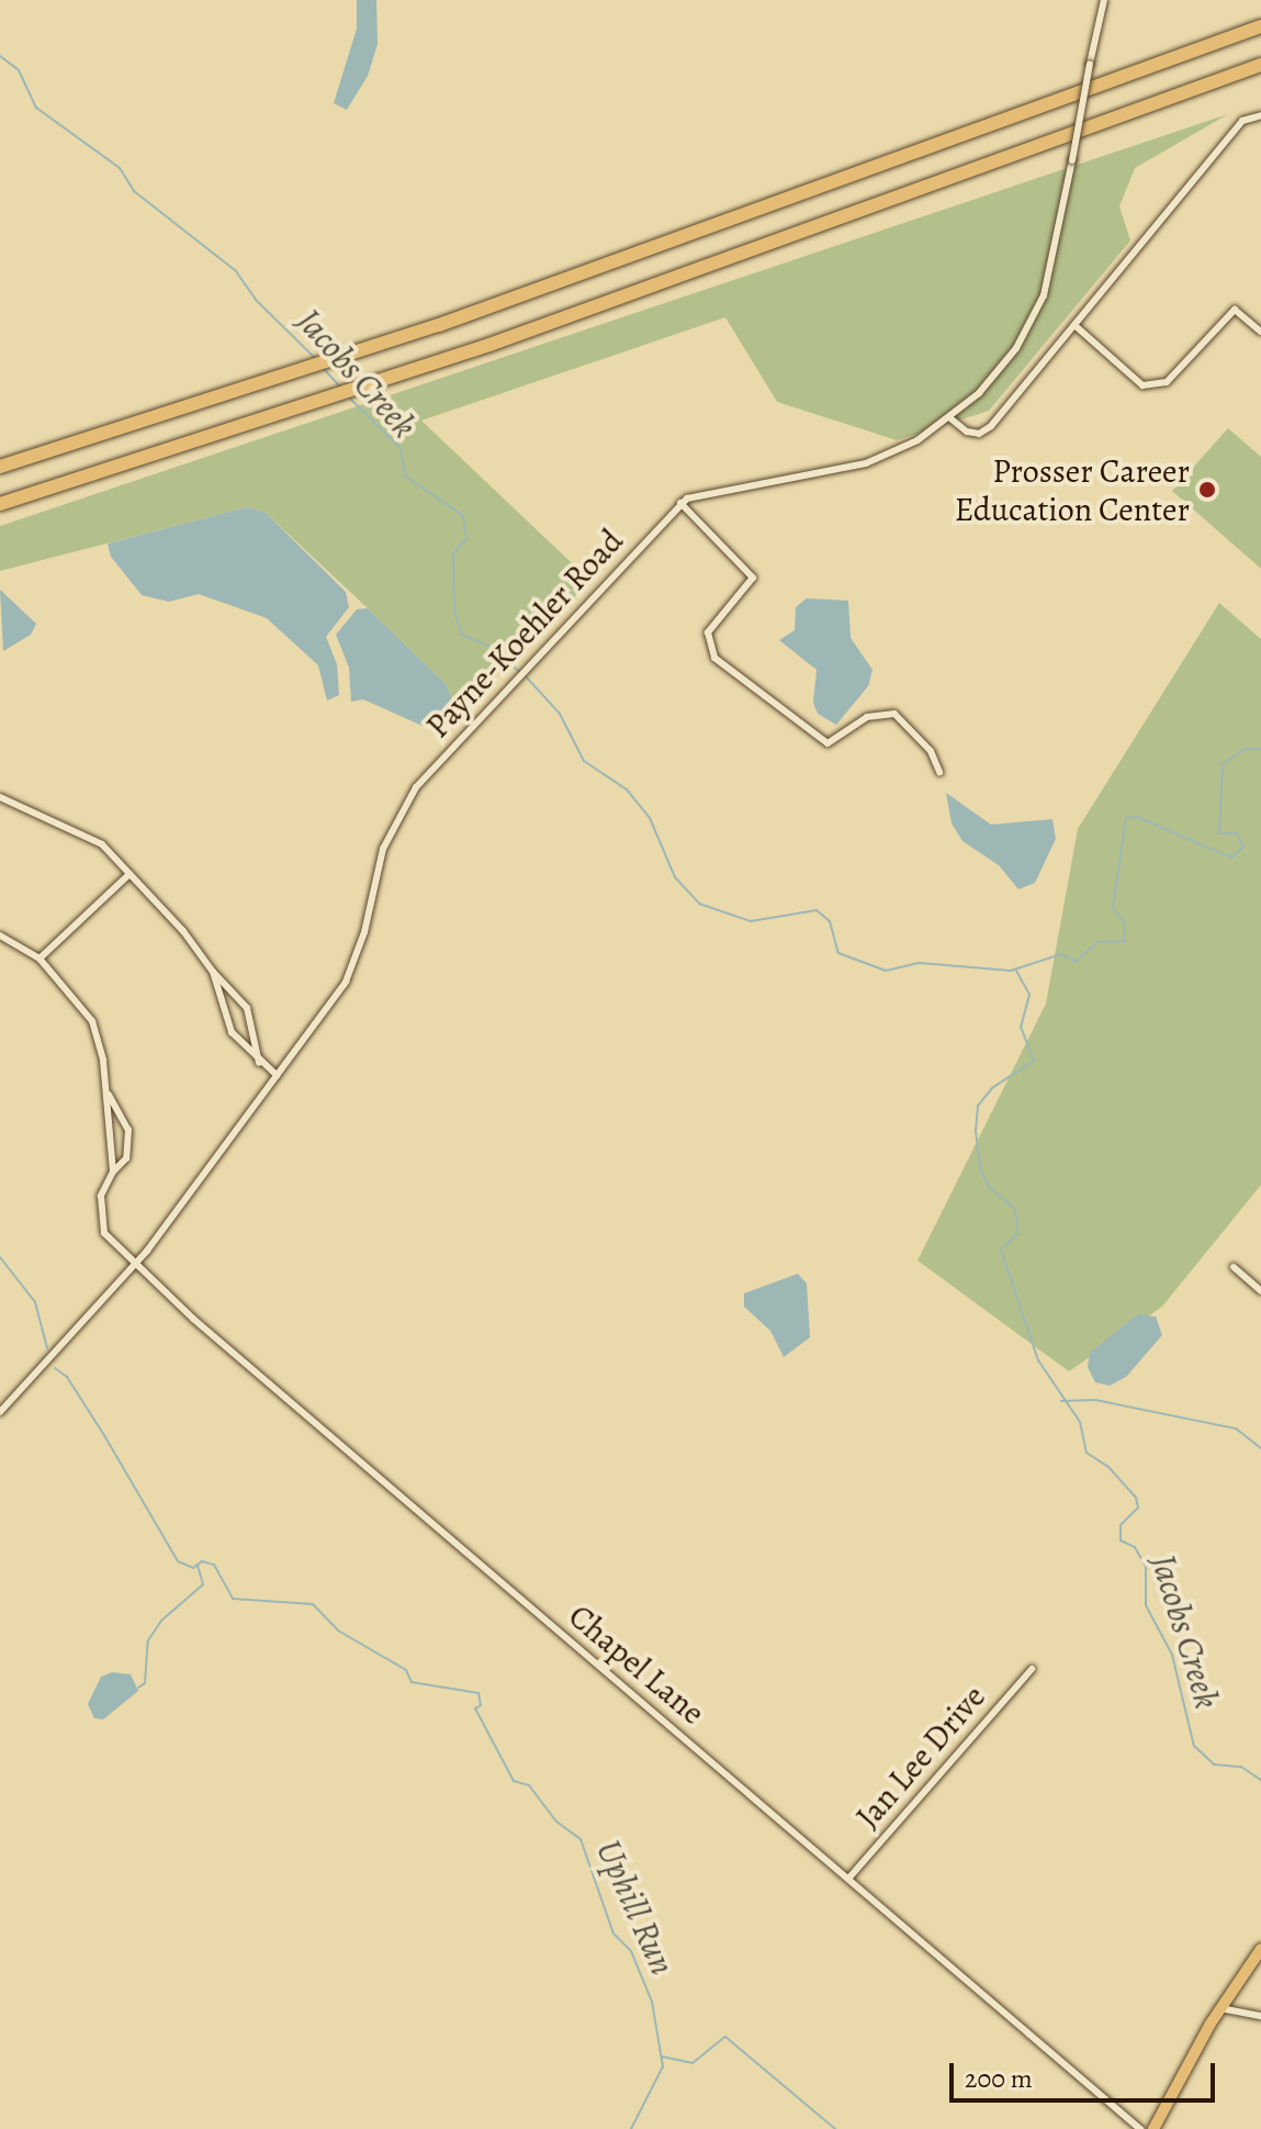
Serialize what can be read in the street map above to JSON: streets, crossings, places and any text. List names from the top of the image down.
{
  "streets": {
    "street": ["Payne-Koehler Road", "Chapel Lane", "Jan Lee Drive"]
  },
  "crossings": [
    ["Payne-Koehler Road", "Chapel Lane"],
    ["Chapel Lane", "Jan Lee Drive"]
  ],
  "water": ["Jacobs Creek", "Uphill Run"],
  "places": ["Prosser Career Education Center"],
  "scale_bar": "200 m"
}
